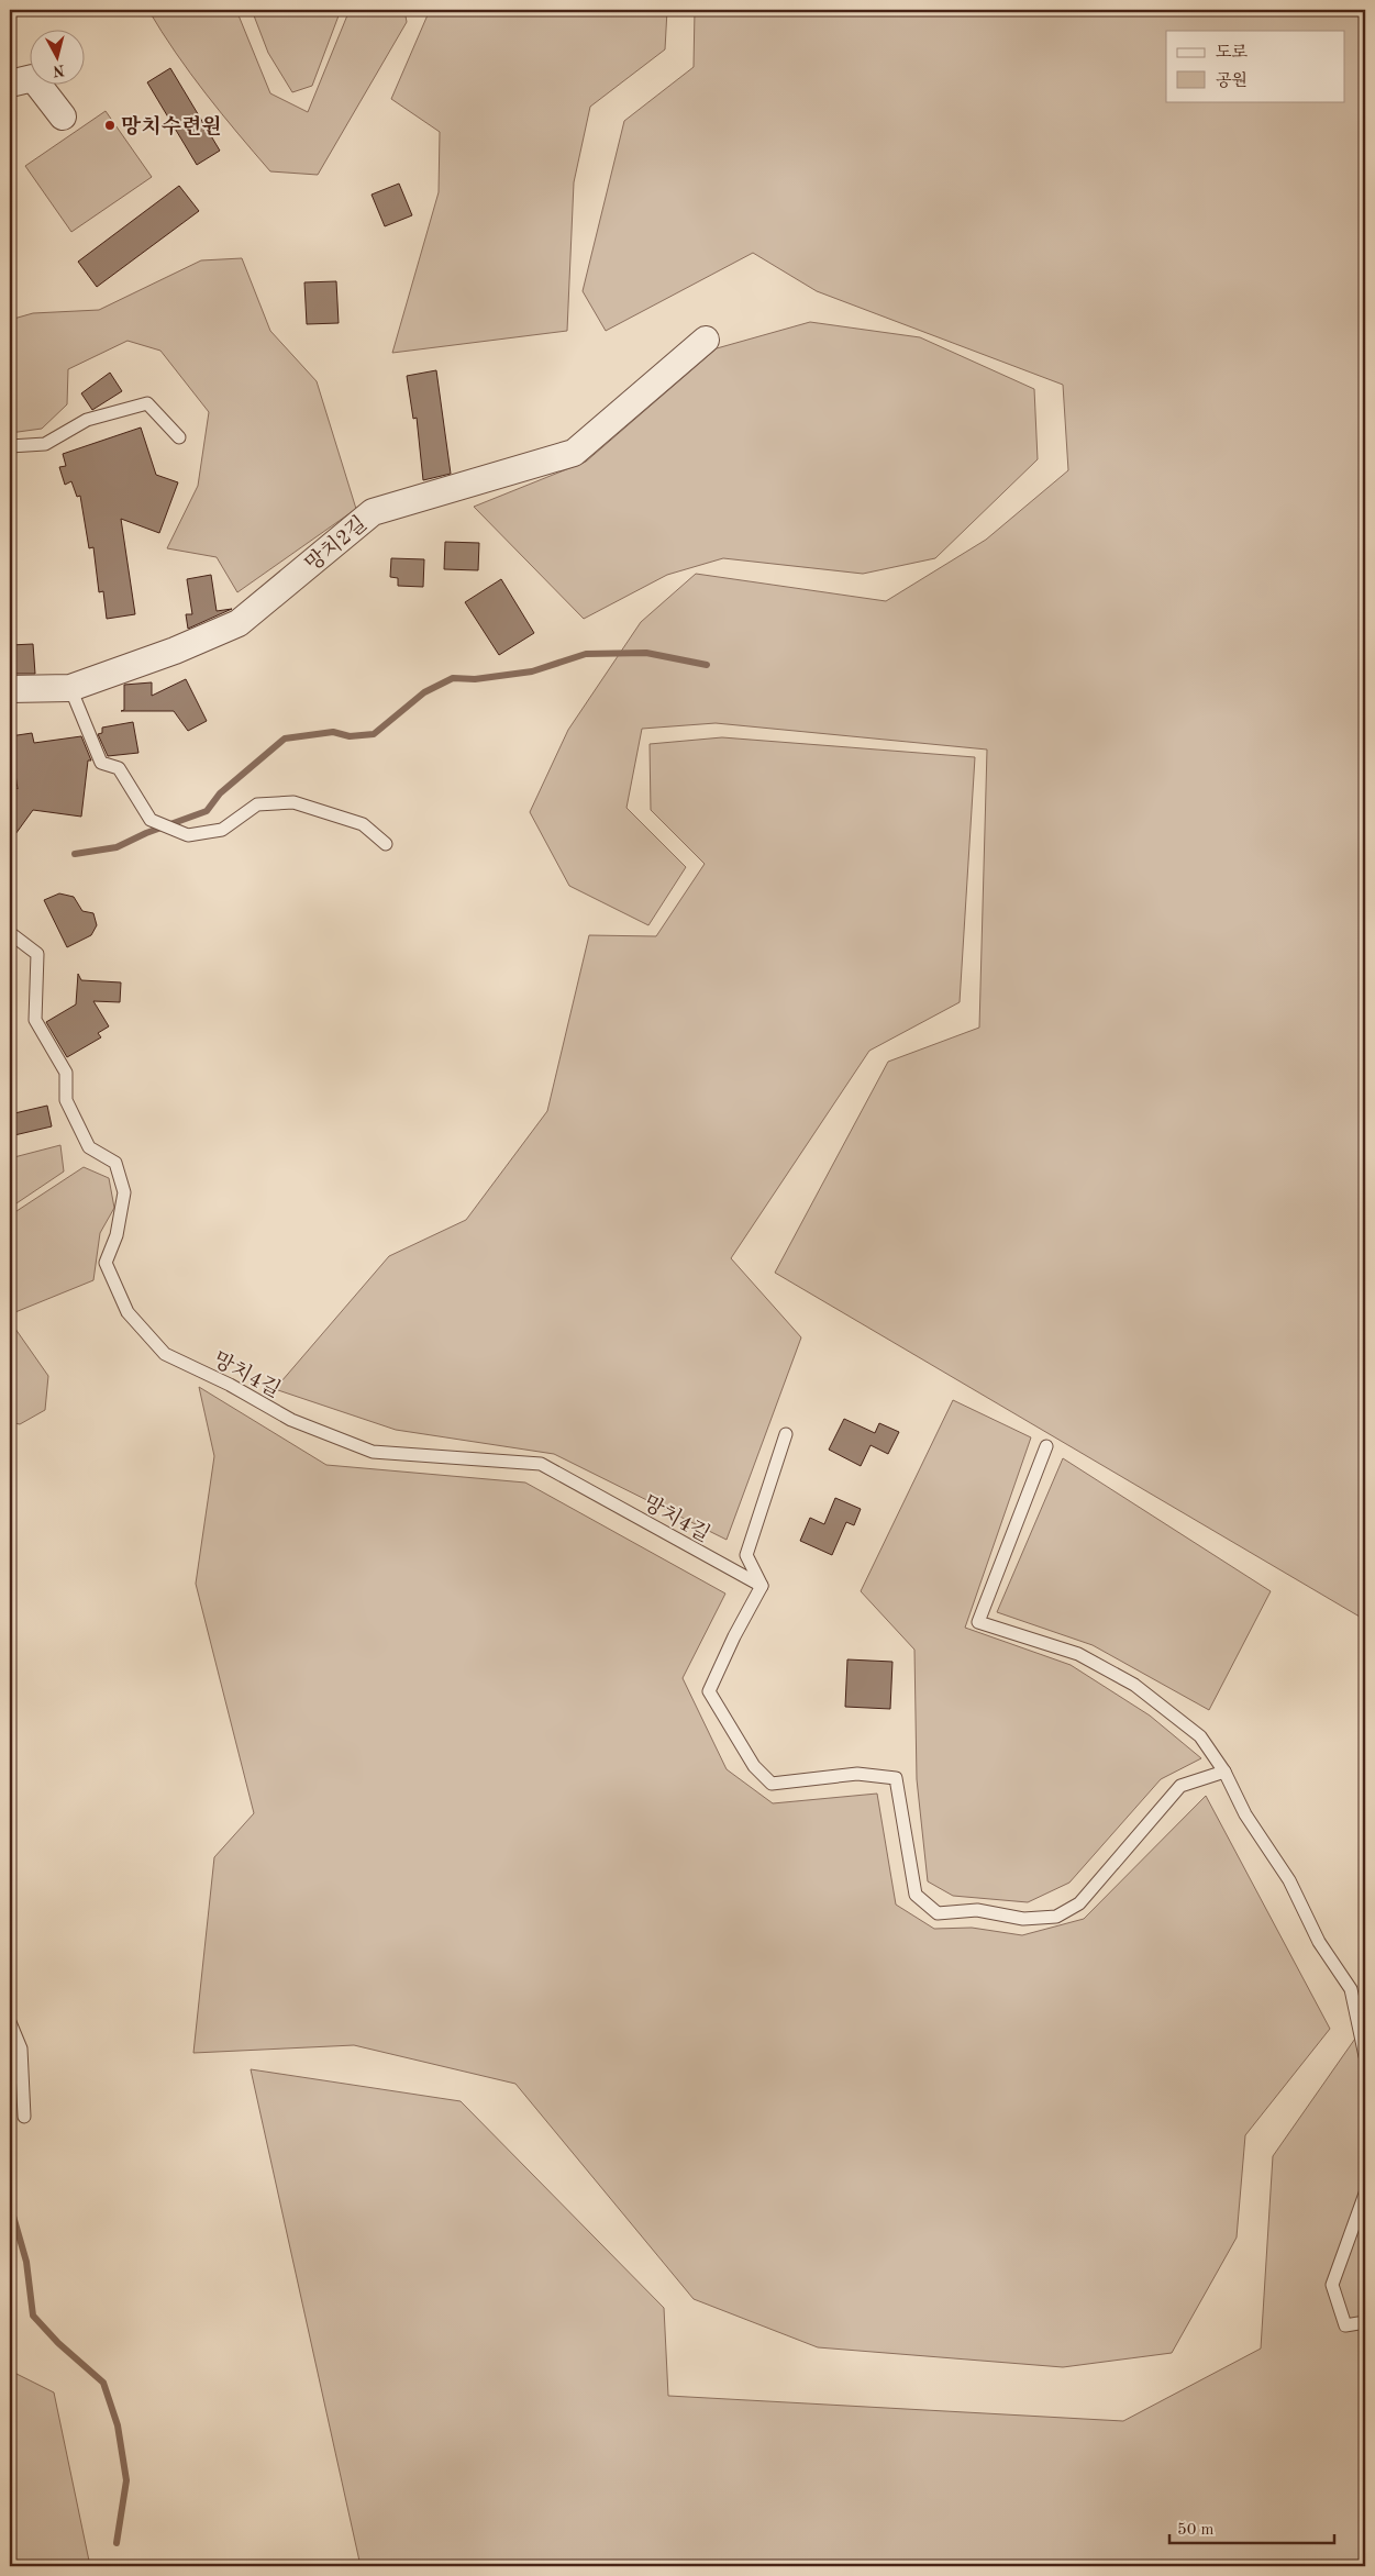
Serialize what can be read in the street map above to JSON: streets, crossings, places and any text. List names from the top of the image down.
{
  "streets": {
    "street": ["망치2길"],
    "lane": ["망치4길"]
  },
  "places": ["망치수련원"],
  "legend": ["도로", "공원"],
  "scale_bar": "50 m",
  "north": "bottom"
}
